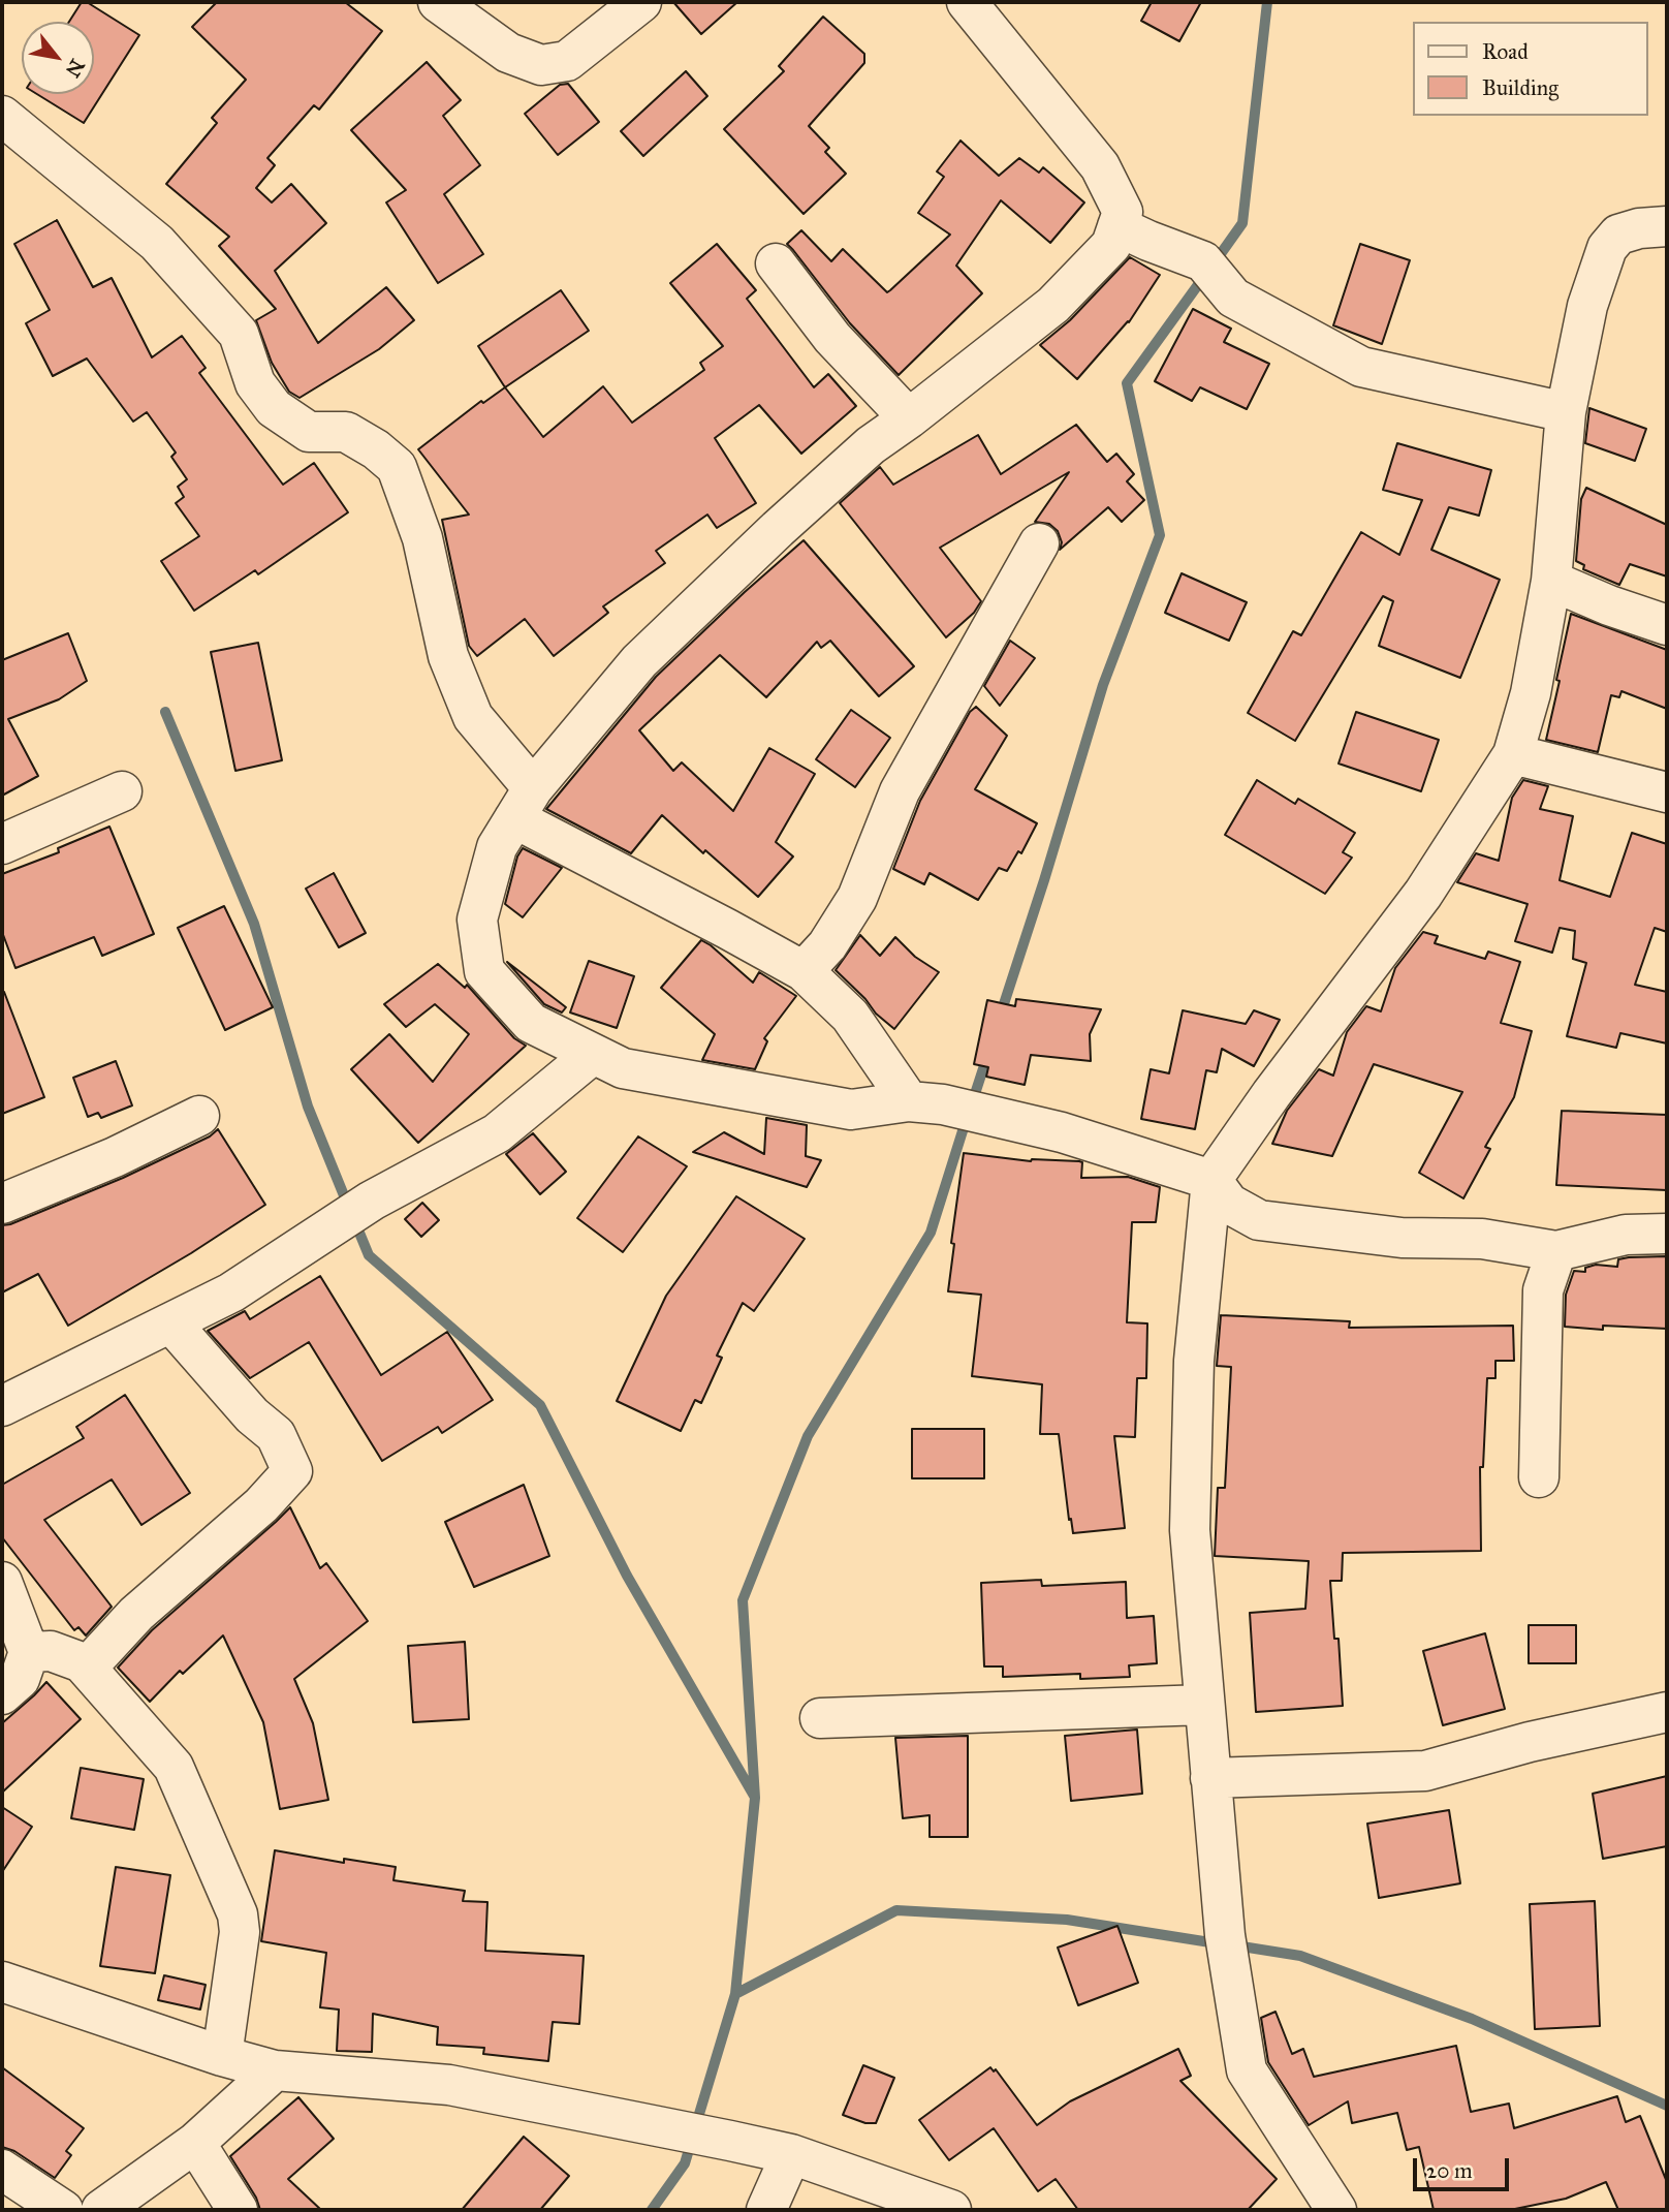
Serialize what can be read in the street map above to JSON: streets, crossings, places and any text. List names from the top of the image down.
{
  "legend": ["Road", "Building"],
  "scale_bar": "20 m",
  "north": "bottom right"
}
